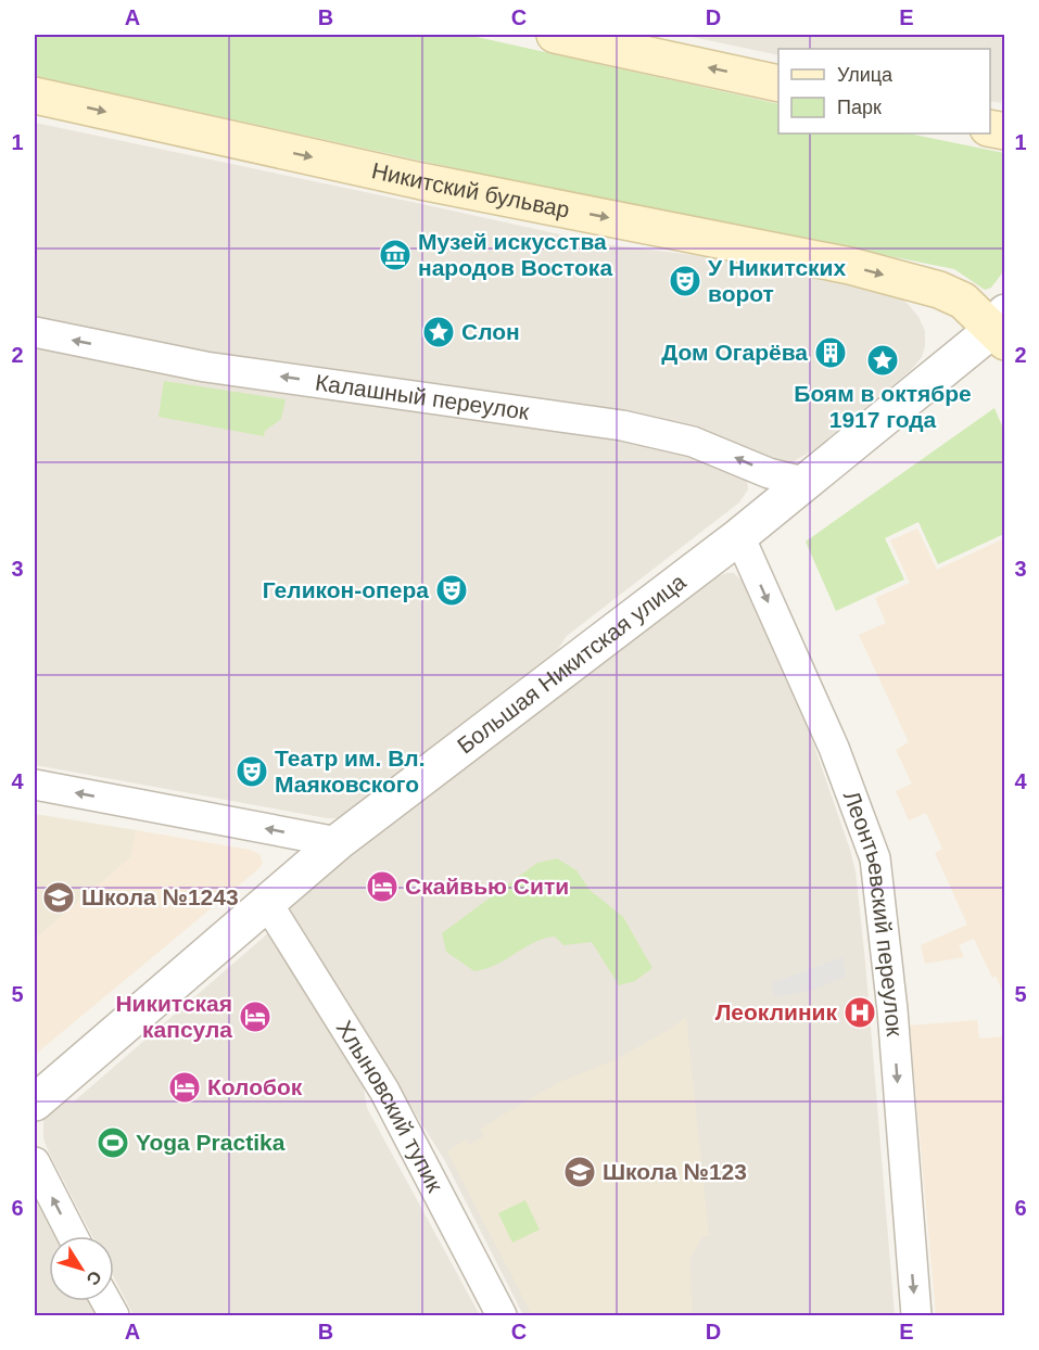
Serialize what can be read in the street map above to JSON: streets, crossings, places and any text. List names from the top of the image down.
{
  "streets": {
    "main road": ["Никитский бульвар"],
    "street": [
      "Калашный переулок",
      "Большая Никитская улица",
      "Леонтьевский переулок",
      "Хлыновский тупик"
    ]
  },
  "crossings": [
    ["Никитский бульвар", "Большая Никитская улица"],
    ["Калашный переулок", "Большая Никитская улица"],
    ["Большая Никитская улица", "Леонтьевский переулок"],
    ["Большая Никитская улица", "Хлыновский тупик"]
  ],
  "one_way": ["Никитский бульвар", "Калашный переулок", "Леонтьевский переулок"],
  "places": {
    "museum": ["Музей искусства народов Востока"],
    "theatre": ["У Никитских ворот", "Геликон-опера", "Театр им. Вл. Маяковского"],
    "place": ["Слон", "Боям в октябре 1917 года"],
    "building": ["Дом Огарёва"],
    "hotel": ["Скайвью Сити", "Никитская капсула", "Колобок"],
    "school or university": ["Школа №1243", "Школа №123"],
    "hospital": ["Леоклиник"],
    "sports": ["Yoga Practika"]
  },
  "legend": ["Улица", "Парк"],
  "north": "bottom right",
  "grid": {
    "columns": [
      "A",
      "B",
      "C",
      "D",
      "E"
    ],
    "rows": [
      "1",
      "2",
      "3",
      "4",
      "5",
      "6"
    ]
  }
}
